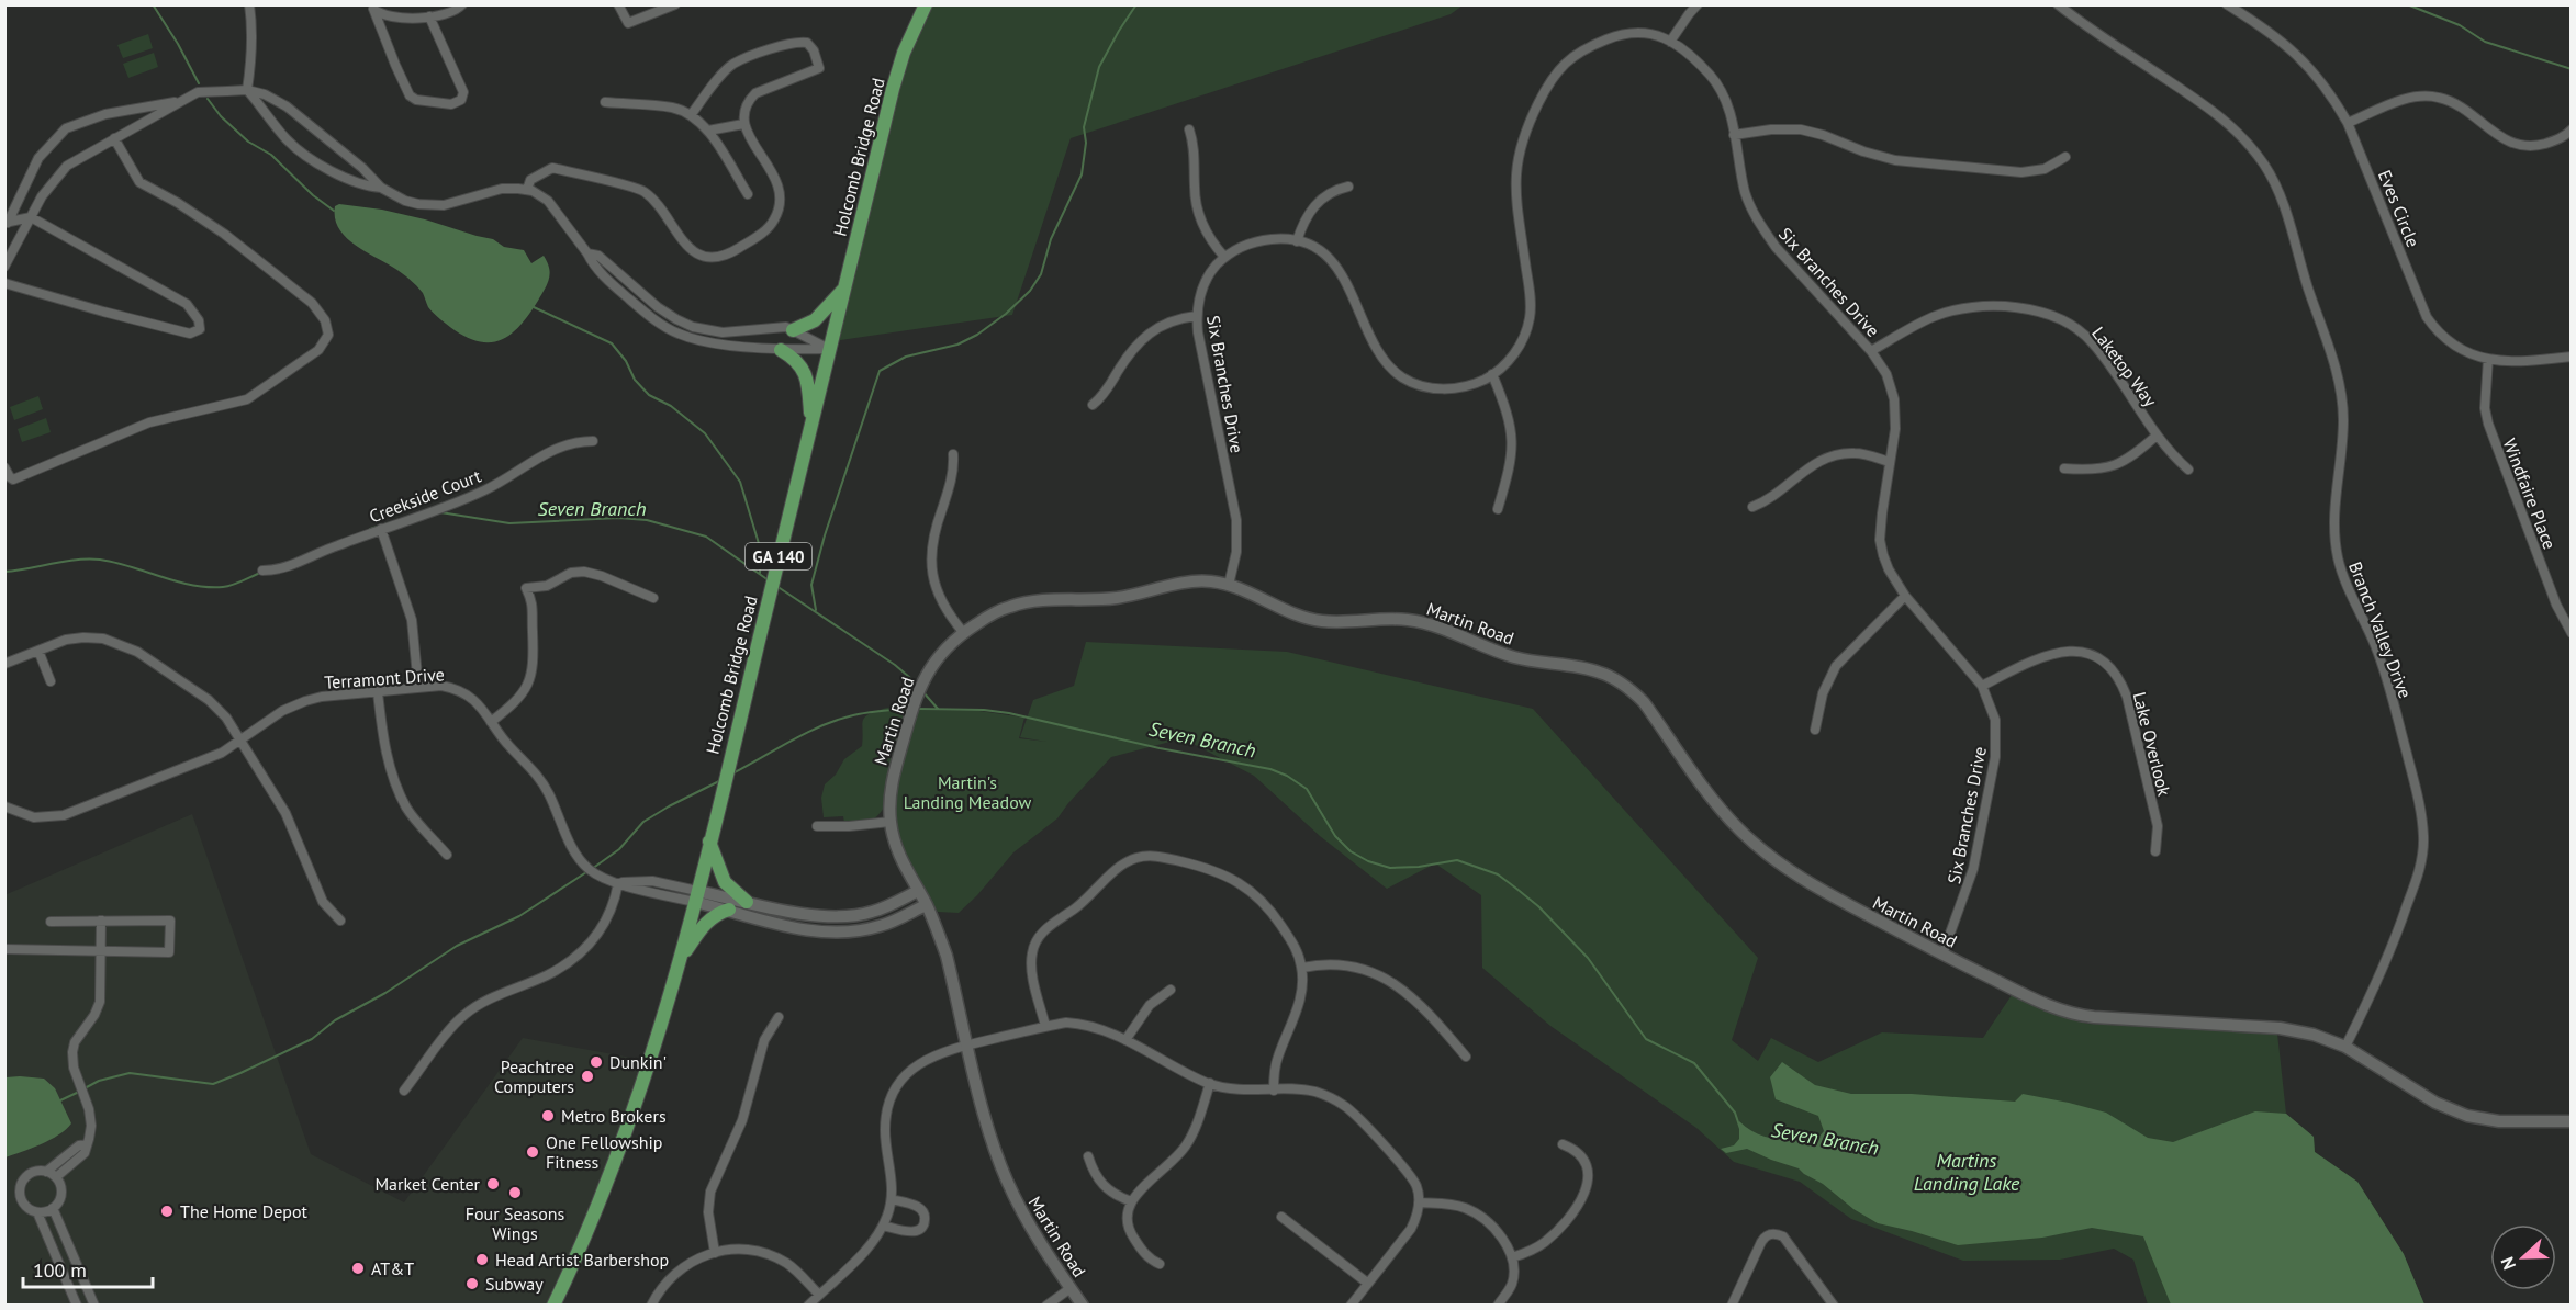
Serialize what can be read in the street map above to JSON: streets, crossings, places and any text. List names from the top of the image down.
{
  "streets": {
    "main road": ["Holcomb Bridge Road", "GA 140"],
    "street": [
      "Eves Circle",
      "Six Branches Drive",
      "Laketop Way",
      "Windfaire Place",
      "Creekside Court",
      "Martin Road",
      "Branch Valley Drive",
      "Terramont Drive",
      "Lake Overlook"
    ]
  },
  "crossings": [
    ["Holcomb Bridge Road", "Terramont Drive"],
    ["Eves Circle", "Windfaire Place"],
    ["Six Branches Drive", "Laketop Way"],
    ["Six Branches Drive", "Martin Road"],
    ["Six Branches Drive", "Lake Overlook"],
    ["Martin Road", "Branch Valley Drive"]
  ],
  "water": ["Seven Branch", "Martins Landing Lake"],
  "parks": ["Martin's Landing Meadow"],
  "places": [
    "Dunkin'",
    "Peachtree Computers",
    "Metro Brokers",
    "One Fellowship Fitness",
    "Market Center",
    "Four Seasons Wings",
    "The Home Depot",
    "Head Artist Barbershop",
    "AT&T",
    "Subway"
  ],
  "scale_bar": "100 m",
  "north": "left"
}
